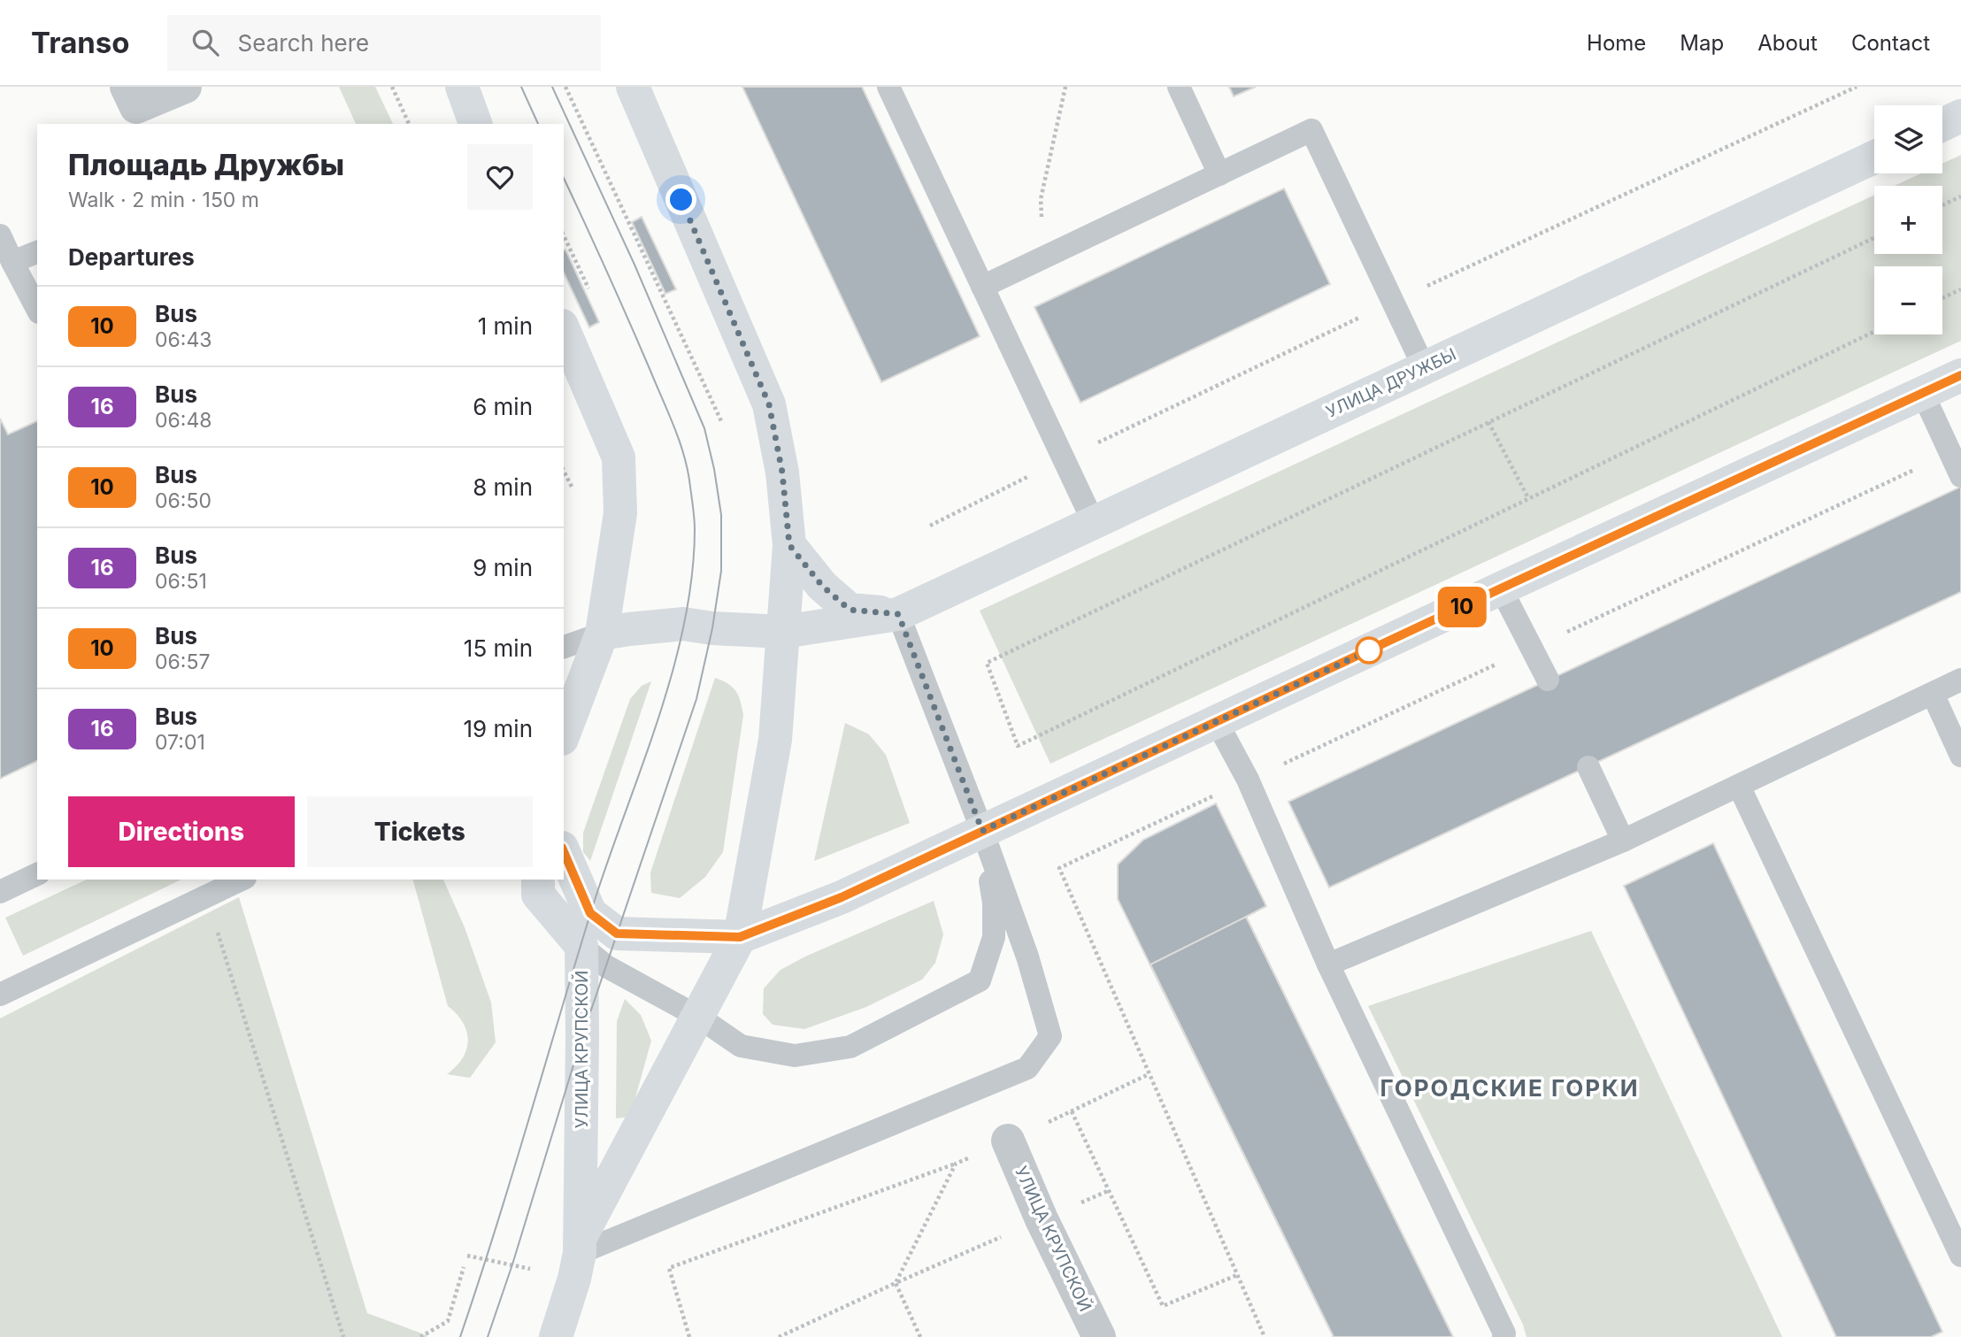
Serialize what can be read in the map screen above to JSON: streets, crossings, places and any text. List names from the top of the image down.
{
  "streets": {
    "main road": ["УЛИЦА ДРУЖБЫ", "УЛИЦА КРУПСКОЙ"]
  },
  "districts": ["ГОРОДСКИЕ ГОРКИ"],
  "lines": ["bus line 10"],
  "page": {
    "header": "Transo",
    "search": "Search here",
    "nav": [
      "Home",
      "Map",
      "About",
      "Contact"
    ],
    "on_map": "10",
    "map_buttons": ["+", "−"],
    "heading": [
      ["Площадь Дружбы", "Walk · 2 min · 150 m"],
      "Departures"
    ],
    "list": [
      {
        "mark": "10",
        "name": "Bus",
        "note": "06:43",
        "value": "1 min"
      },
      {
        "mark": "16",
        "name": "Bus",
        "note": "06:48",
        "value": "6 min"
      },
      {
        "mark": "10",
        "name": "Bus",
        "note": "06:50",
        "value": "8 min"
      },
      {
        "mark": "16",
        "name": "Bus",
        "note": "06:51",
        "value": "9 min"
      },
      {
        "mark": "10",
        "name": "Bus",
        "note": "06:57",
        "value": "15 min"
      },
      {
        "mark": "16",
        "name": "Bus",
        "note": "07:01",
        "value": "19 min"
      }
    ],
    "buttons": ["Directions", "Tickets"]
  }
}
